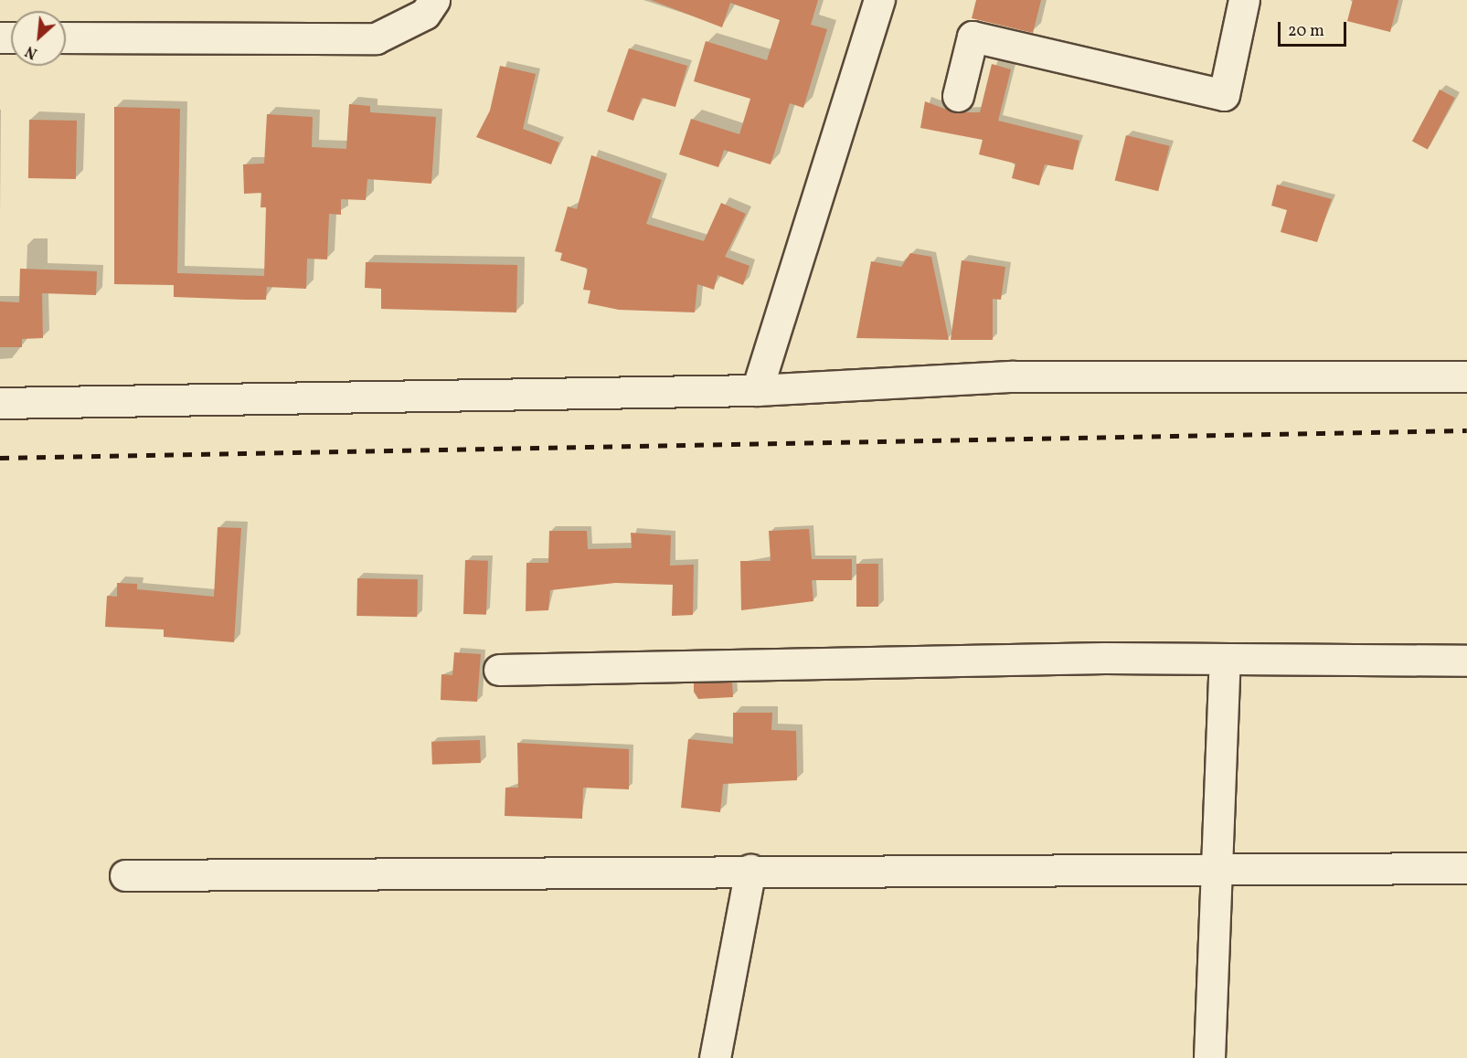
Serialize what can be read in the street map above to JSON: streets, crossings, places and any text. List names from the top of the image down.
{
  "scale_bar": "20 m",
  "north": "bottom left"
}
